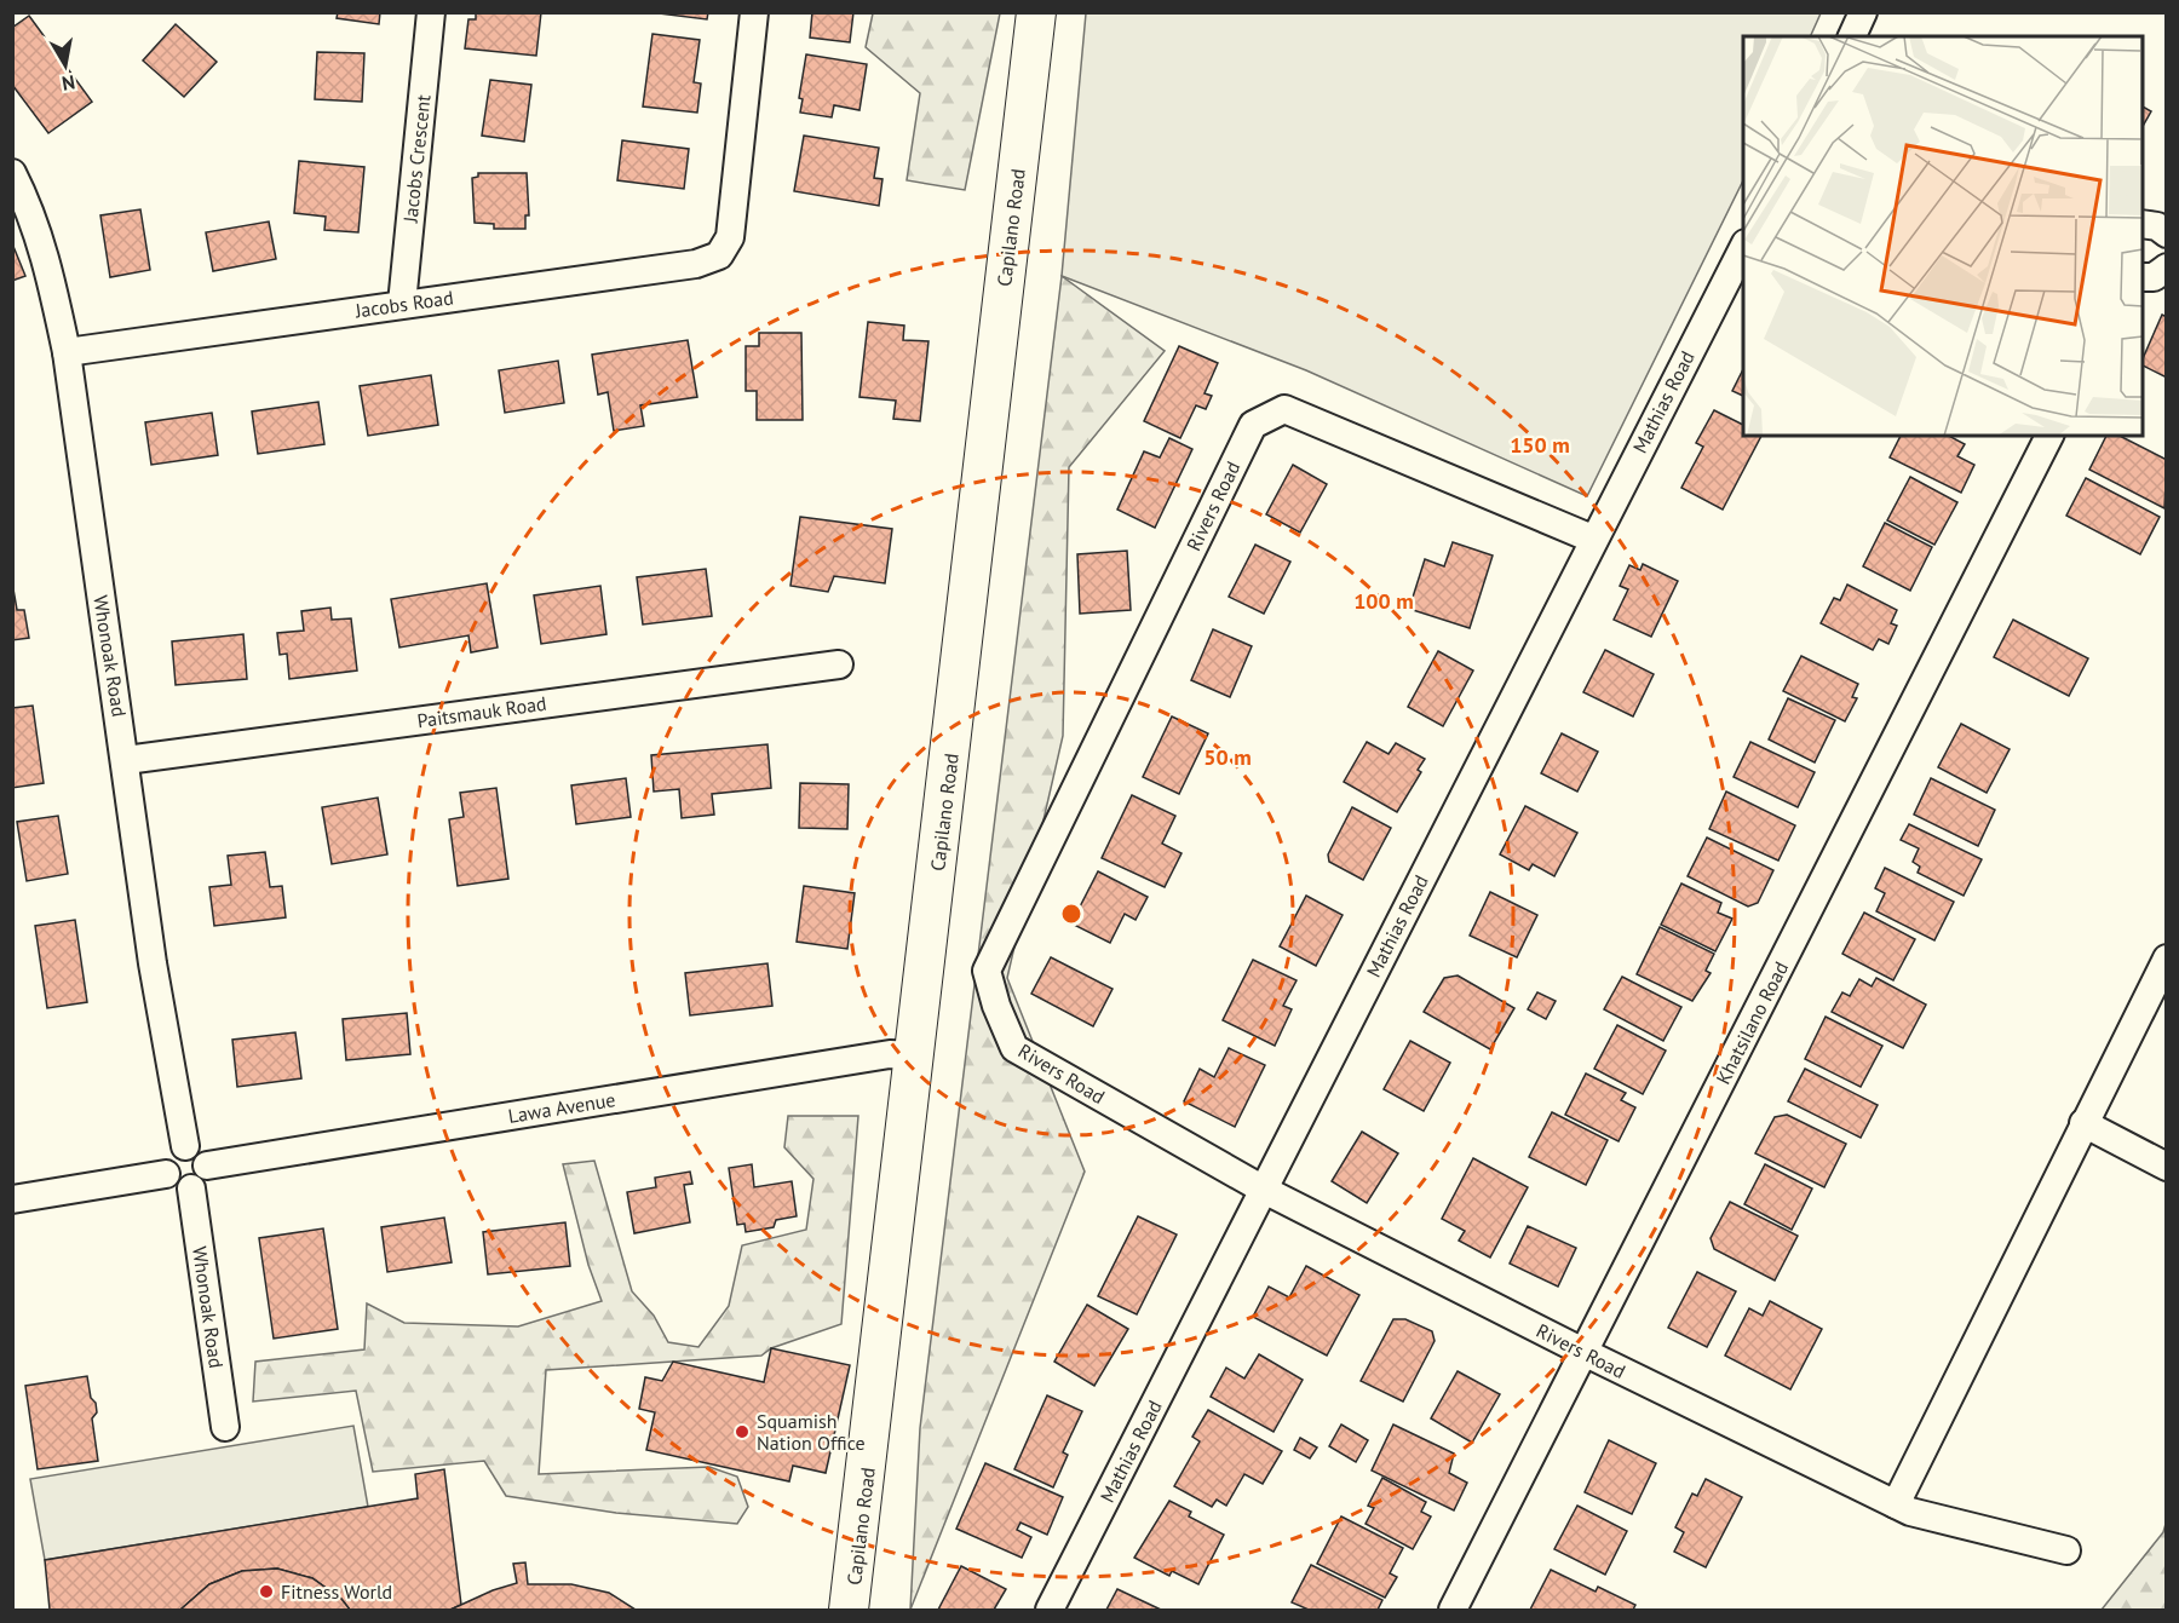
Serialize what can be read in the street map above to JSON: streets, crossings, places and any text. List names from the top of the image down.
{
  "streets": {
    "street": [
      "Jacobs Crescent",
      "Capilano Road",
      "Jacobs Road",
      "Mathias Road",
      "Rivers Road",
      "Whonoak Road",
      "Paitsmauk Road",
      "Khatsilano Road",
      "Lawa Avenue"
    ]
  },
  "crossings": [
    ["Jacobs Crescent", "Jacobs Road"],
    ["Capilano Road", "Lawa Avenue"],
    ["Jacobs Road", "Whonoak Road"],
    ["Mathias Road", "Rivers Road"],
    ["Rivers Road", "Khatsilano Road"],
    ["Whonoak Road", "Paitsmauk Road"],
    ["Whonoak Road", "Lawa Avenue"]
  ],
  "places": ["Squamish Nation Office", "Fitness World"],
  "north": "bottom",
  "rings": ["150 m", "100 m", "50 m"]
}
